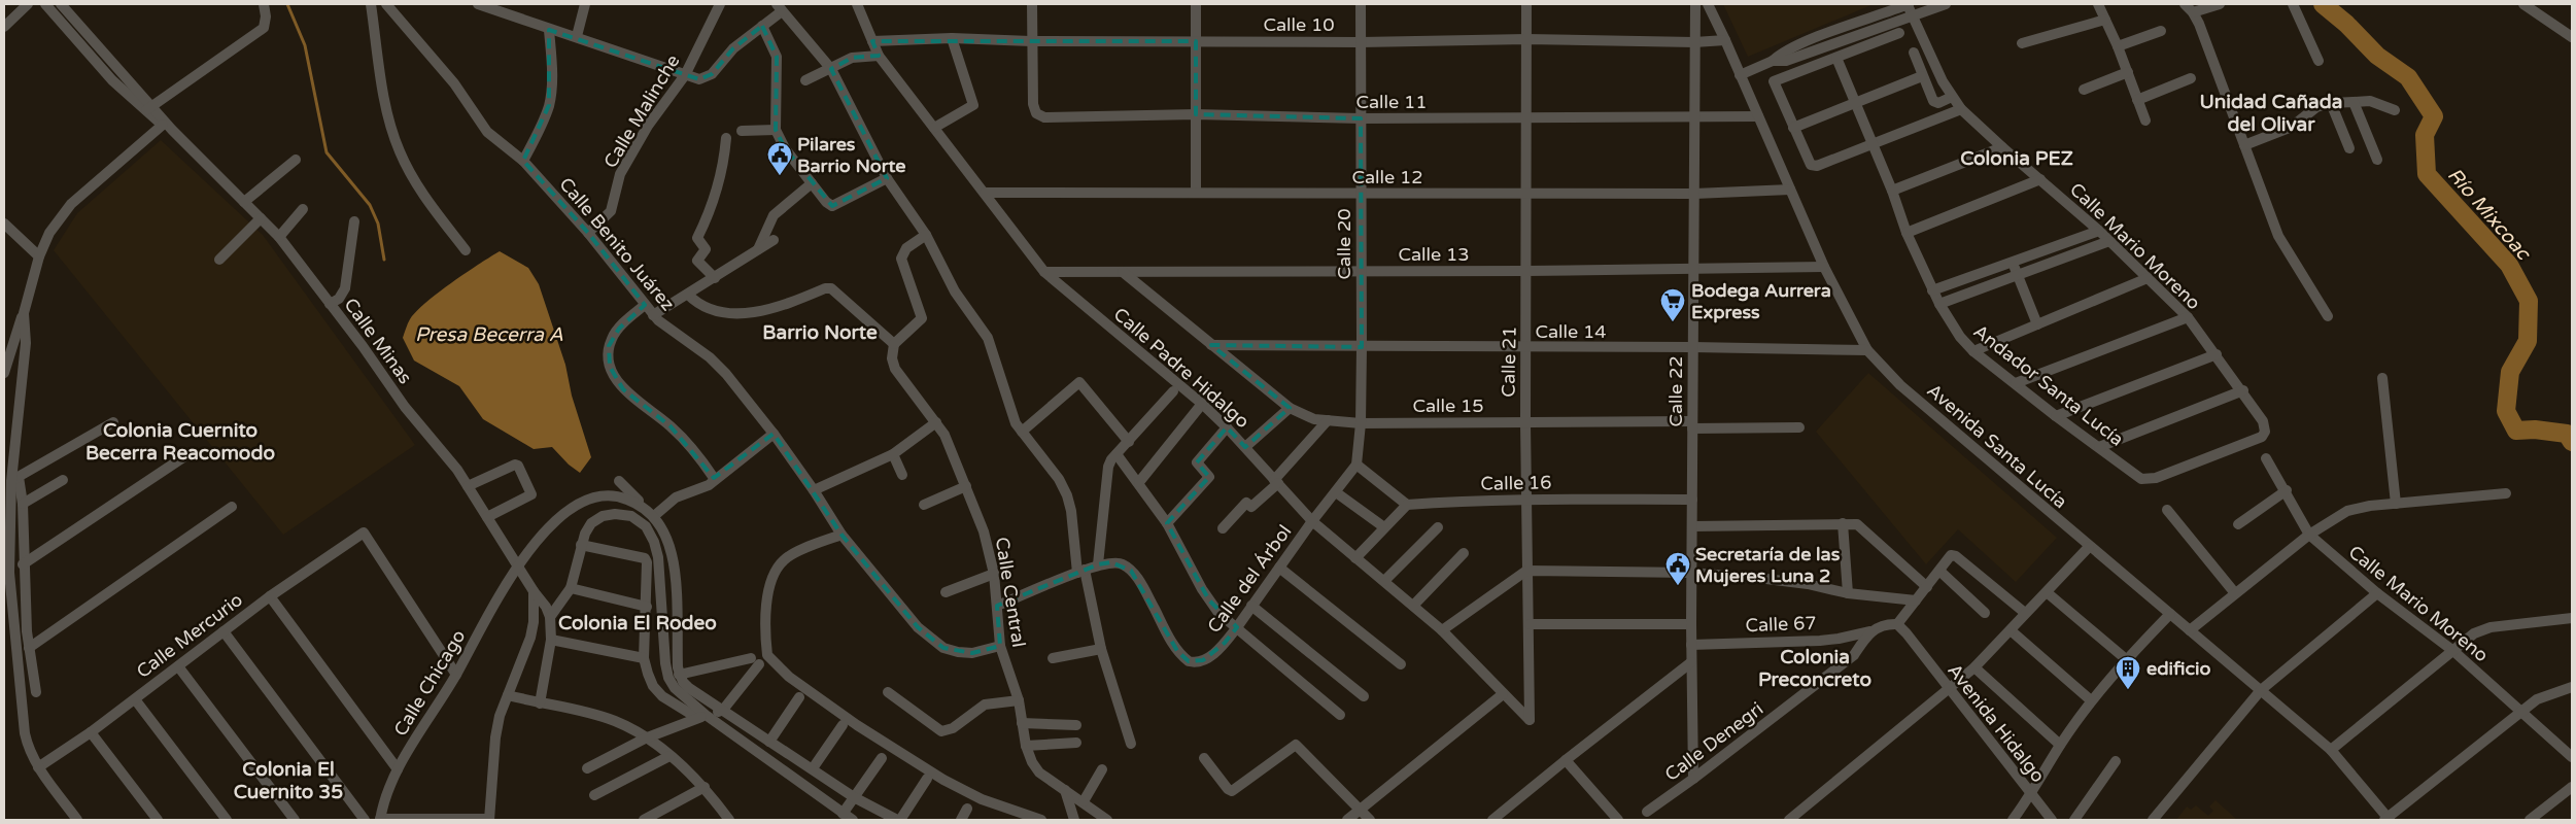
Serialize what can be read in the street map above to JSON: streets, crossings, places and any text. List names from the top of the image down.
{
  "streets": {
    "street": [
      "Calle 10",
      "Calle 11",
      "Calle Malinche",
      "Calle 12",
      "Calle Benito Juárez",
      "Calle 20",
      "Calle Mario Moreno",
      "Calle 13",
      "Calle 14",
      "Calle Minas",
      "Calle 21",
      "Calle Padre Hidalgo",
      "Andador Santa Lucía",
      "Calle 22",
      "Calle 15",
      "Avenida Santa Lucía",
      "Calle 16",
      "Calle del Árbol",
      "Calle Central",
      "Calle 67",
      "Calle Mercurio",
      "Calle Chicago",
      "Avenida Hidalgo",
      "Calle Denegri"
    ]
  },
  "crossings": [
    ["Calle 10", "Calle 11"],
    ["Calle 10", "Calle 20"],
    ["Calle 10", "Calle 21"],
    ["Calle 10", "Calle Padre Hidalgo"],
    ["Calle 10", "Calle 22"],
    ["Calle 10", "Avenida Santa Lucía"],
    ["Calle 11", "Calle 20"],
    ["Calle 11", "Calle 21"],
    ["Calle 11", "Calle 22"],
    ["Calle 11", "Avenida Santa Lucía"],
    ["Calle Malinche", "Calle Benito Juárez"],
    ["Calle 12", "Calle 20"],
    ["Calle 12", "Calle 21"],
    ["Calle 12", "Calle Padre Hidalgo"],
    ["Calle 12", "Calle 22"],
    ["Calle 12", "Avenida Santa Lucía"],
    ["Calle Benito Juárez", "Calle Central"],
    ["Calle 20", "Calle 13"],
    ["Calle 20", "Calle 14"],
    ["Calle 20", "Calle 15"],
    ["Calle 20", "Calle del Árbol"],
    ["Calle Mario Moreno", "Andador Santa Lucía"],
    ["Calle 13", "Calle 21"],
    ["Calle 13", "Calle Padre Hidalgo"],
    ["Calle 13", "Calle 22"],
    ["Calle 13", "Calle 15"],
    ["Calle 13", "Avenida Santa Lucía"],
    ["Calle 14", "Calle 21"],
    ["Calle 14", "Calle 22"],
    ["Calle 14", "Calle 15"],
    ["Calle 14", "Avenida Santa Lucía"],
    ["Calle Minas", "Calle Chicago"],
    ["Calle 21", "Calle Padre Hidalgo"],
    ["Calle 21", "Calle 15"],
    ["Calle 21", "Calle 16"],
    ["Calle Padre Hidalgo", "Calle del Árbol"],
    ["Calle 22", "Calle 15"],
    ["Calle 22", "Calle 16"],
    ["Calle 22", "Calle 67"],
    ["Calle 22", "Calle Denegri"],
    ["Calle del Árbol", "Calle Central"],
    ["Calle 67", "Calle Denegri"],
    ["Calle Mercurio", "Calle Chicago"]
  ],
  "districts": [
    "Unidad Cañada del Olivar",
    "Colonia PEZ",
    "Barrio Norte",
    "Colonia Cuernito Becerra Reacomodo",
    "Colonia El Rodeo",
    "Colonia Preconcreto",
    "Colonia El Cuernito 35"
  ],
  "water": ["Río Mixcoac", "Presa Becerra A"],
  "places": {
    "public building": ["Pilares Barrio Norte", "Secretaría de las Mujeres Luna 2"],
    "supermarket": ["Bodega Aurrera Express"],
    "building": ["edificio"]
  }
}
